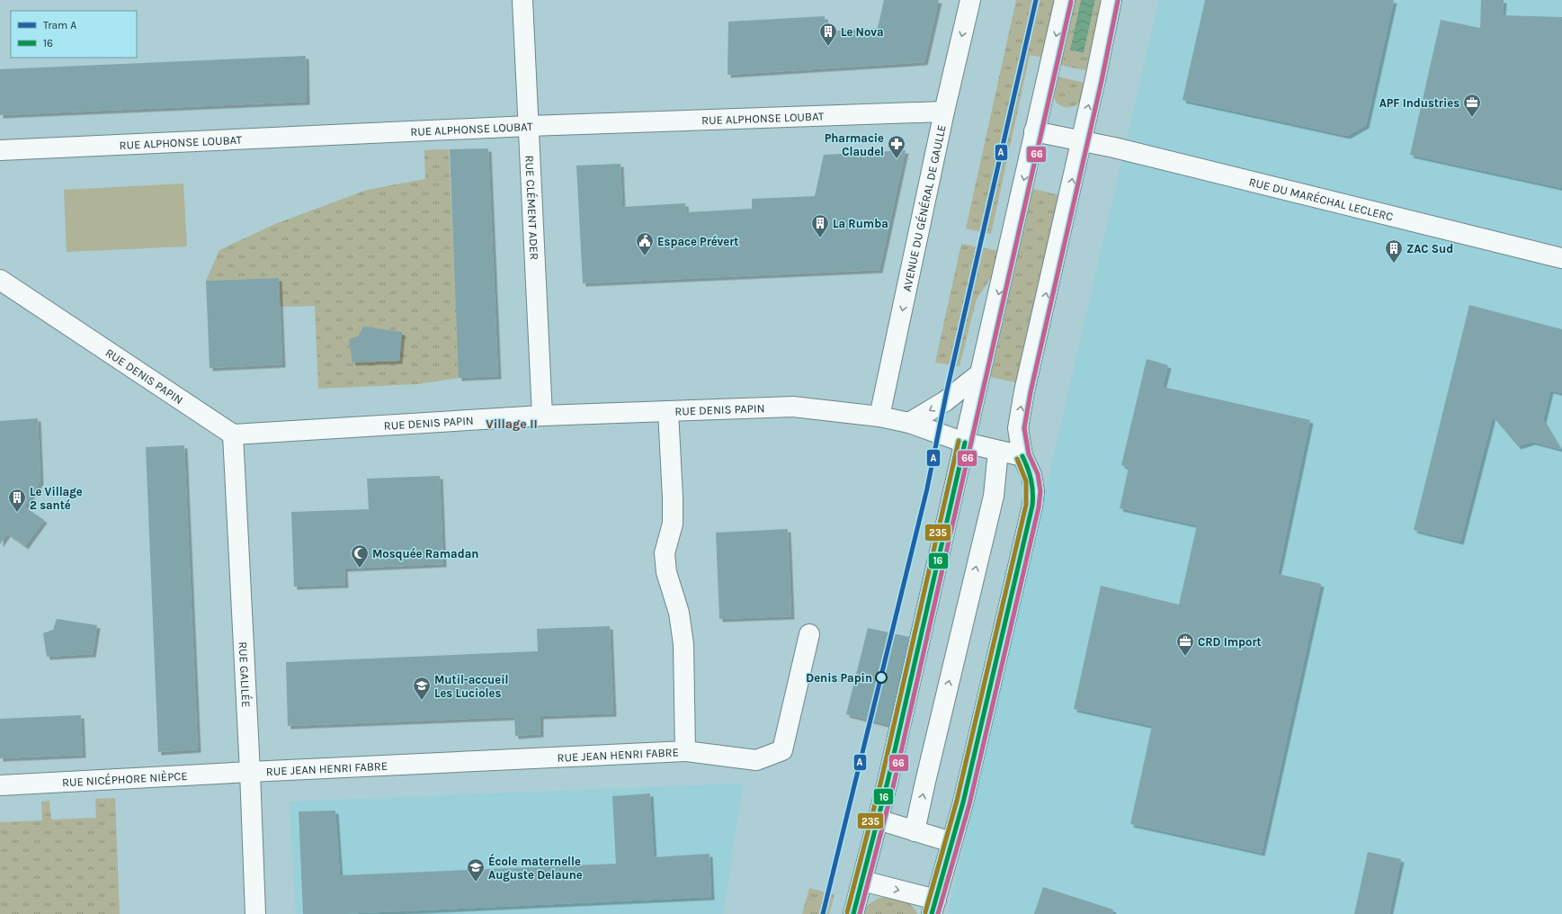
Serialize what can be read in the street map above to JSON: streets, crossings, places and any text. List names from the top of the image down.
{
  "streets": {
    "street": [
      "RUE ALPHONSE LOUBAT",
      "RUE DU MARÉCHAL LECLERC",
      "RUE CLÉMENT ADER",
      "AVENUE DU GÉNÉRAL DE GAULLE",
      "RUE DENIS PAPIN",
      "RUE GALILÉE",
      "RUE JEAN HENRI FABRE",
      "RUE NICÉPHORE NIÈPCE"
    ]
  },
  "crossings": [
    ["RUE ALPHONSE LOUBAT", "RUE CLÉMENT ADER"],
    ["RUE ALPHONSE LOUBAT", "AVENUE DU GÉNÉRAL DE GAULLE"],
    ["RUE CLÉMENT ADER", "RUE DENIS PAPIN"],
    ["AVENUE DU GÉNÉRAL DE GAULLE", "RUE DENIS PAPIN"],
    ["RUE DENIS PAPIN", "RUE GALILÉE"],
    ["RUE DENIS PAPIN", "RUE JEAN HENRI FABRE"],
    ["RUE GALILÉE", "RUE JEAN HENRI FABRE"],
    ["RUE GALILÉE", "RUE NICÉPHORE NIÈPCE"],
    ["RUE JEAN HENRI FABRE", "RUE NICÉPHORE NIÈPCE"]
  ],
  "districts": ["Village II"],
  "places": {
    "building": [
      "Le Nova",
      "La Rumba",
      "ZAC Sud",
      "Le Village 2 santé"
    ],
    "office": ["APF Industries", "CRD Import"],
    "pharmacy": ["Pharmacie Claudel"],
    "public building": ["Espace Prévert"],
    "mosque": ["Mosquée Ramadan"],
    "other": ["Denis Papin"],
    "school or university": ["Mutil-accueil Les Lucioles", "École maternelle Auguste Delaune"]
  },
  "lines": [
    "tram line A",
    "transit line 66",
    "transit line 235",
    "transit line 16"
  ],
  "legend": ["Tram A", "16"]
}
